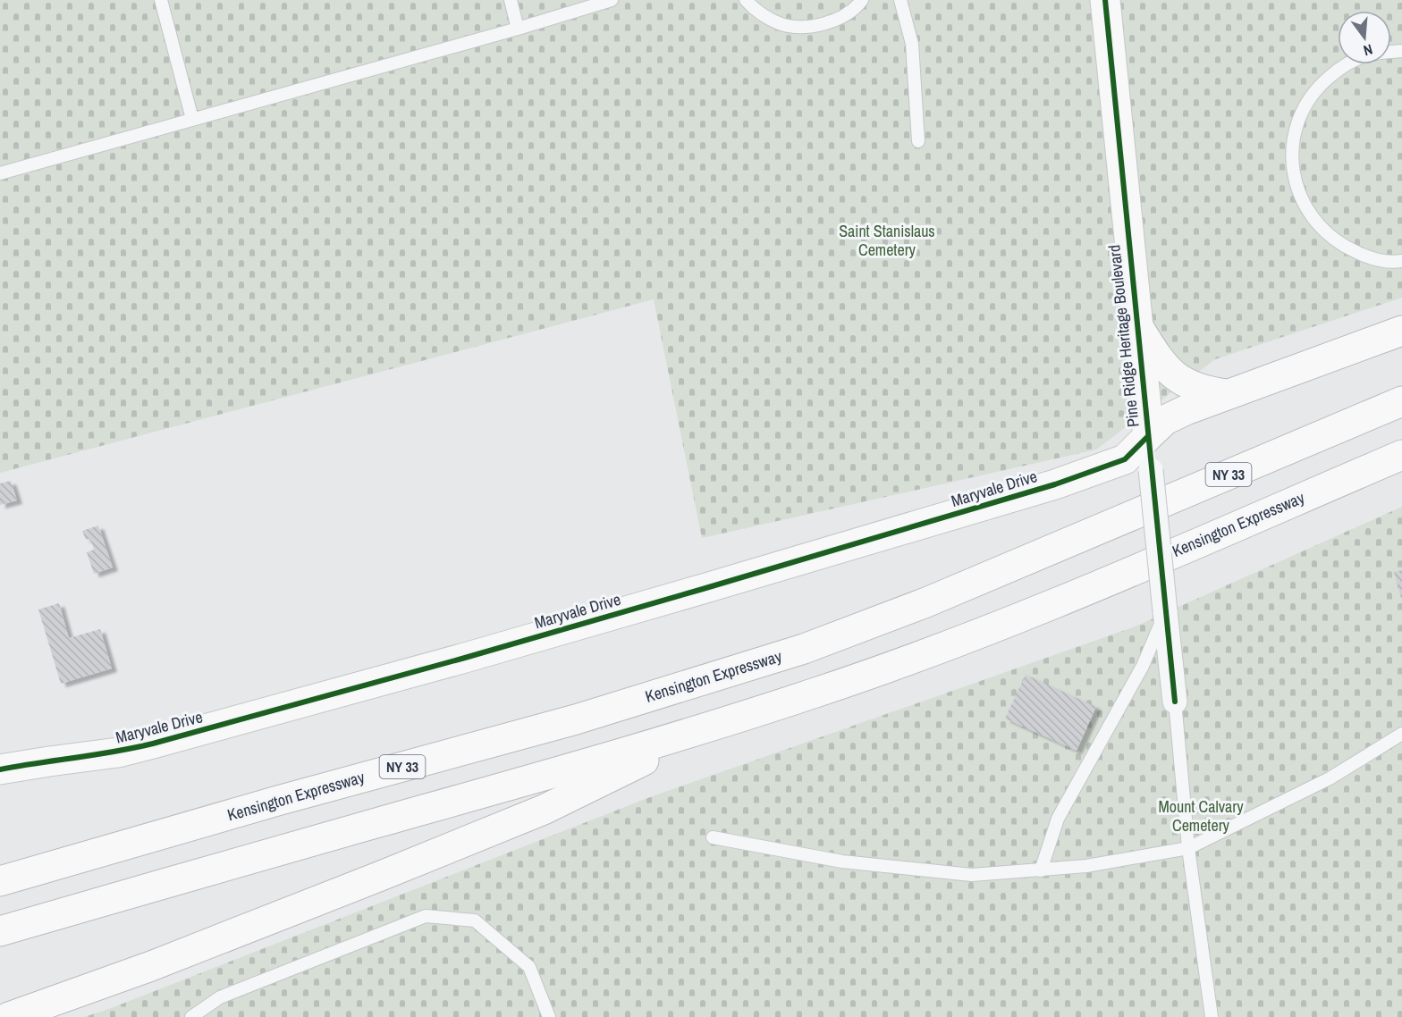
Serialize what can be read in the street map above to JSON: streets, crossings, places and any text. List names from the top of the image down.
{
  "streets": {
    "main road": [
      "Pine Ridge Heritage Boulevard",
      "NY 33",
      "Maryvale Drive",
      "Kensington Expressway"
    ]
  },
  "crossings": [
    ["Pine Ridge Heritage Boulevard", "Maryvale Drive"]
  ],
  "parks": ["Saint Stanislaus Cemetery", "Mount Calvary Cemetery"],
  "north": "bottom"
}
